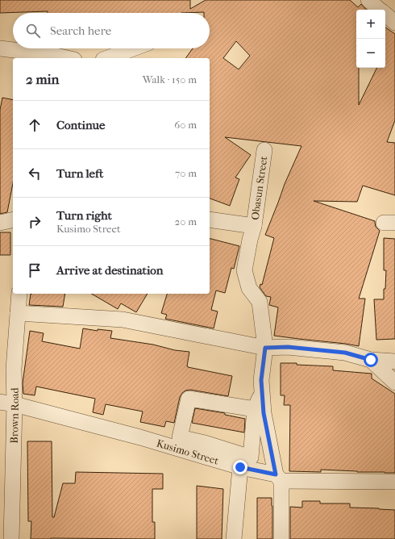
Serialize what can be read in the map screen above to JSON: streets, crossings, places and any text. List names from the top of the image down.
{
  "streets": {
    "street": ["Obasun Street", "Brown Road", "Kusimo Street"]
  },
  "crossings": [
    ["Obasun Street", "Kusimo Street"],
    ["Brown Road", "Kusimo Street"]
  ],
  "page": {
    "map_buttons": ["+", "−"],
    "search": "Search here",
    "heading": ["2 min", "Walk · 150 m"],
    "list": [
      ["Continue", "60 m"],
      ["Turn left", "70 m"],
      ["Turn right", "Kusimo Street", "20 m"],
      "Arrive at destination"
    ]
  }
}
